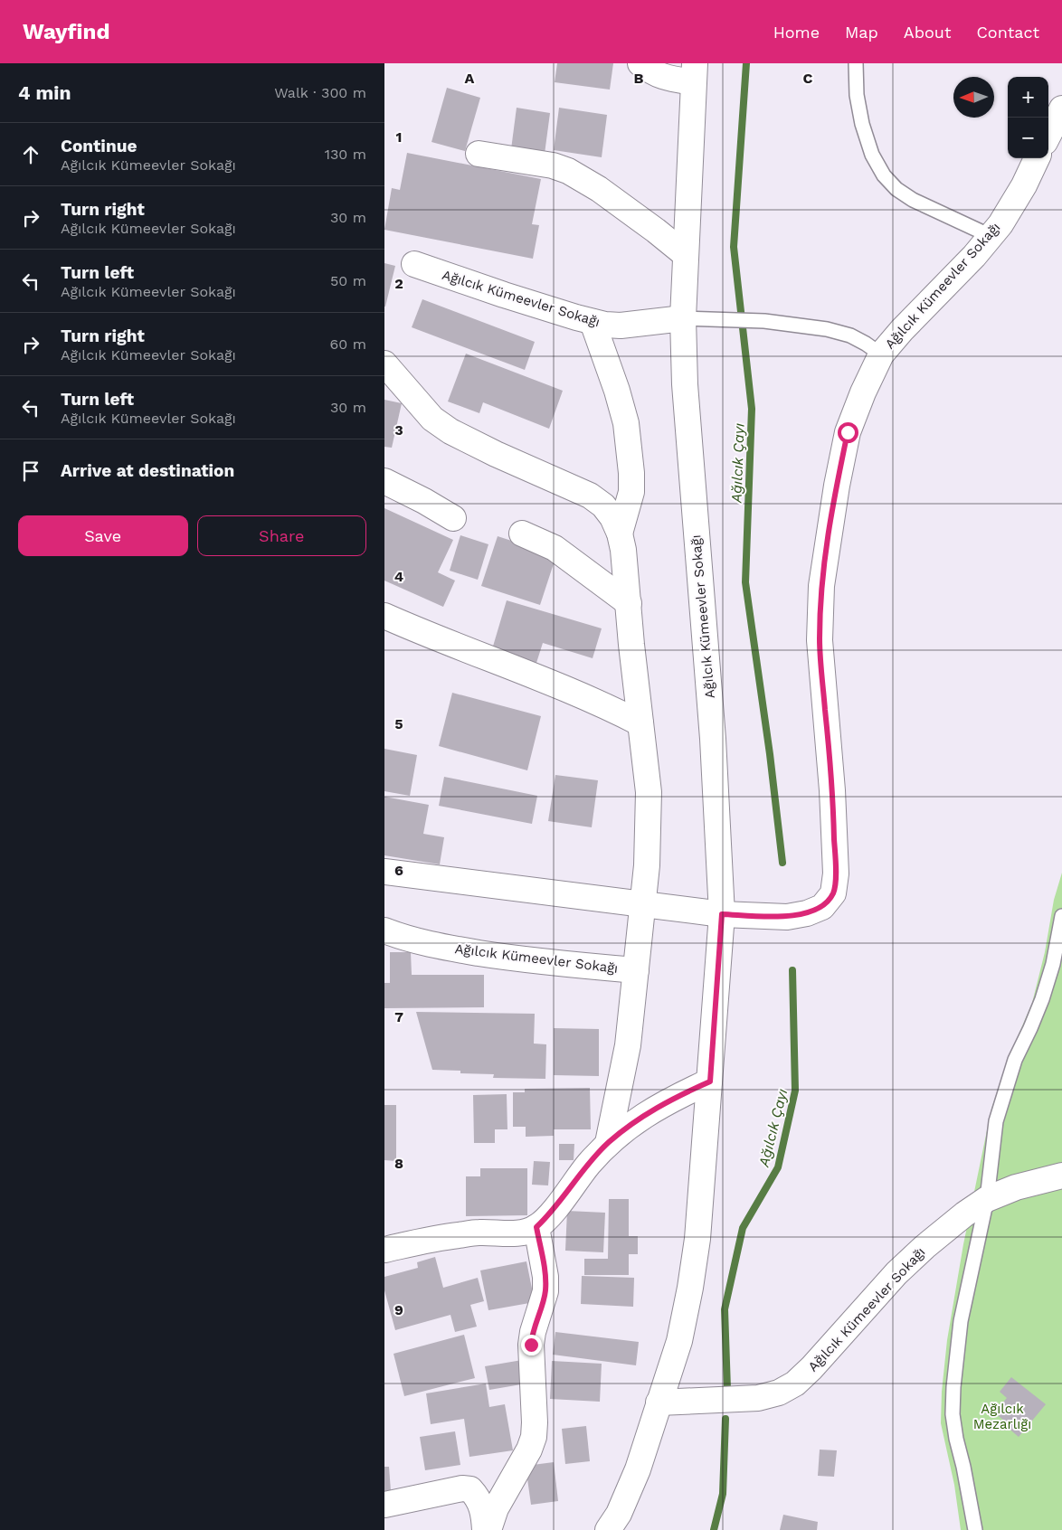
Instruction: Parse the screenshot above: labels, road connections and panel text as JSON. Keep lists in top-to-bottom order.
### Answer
{
  "streets": {
    "street": ["Ağılcık Kümeevler Sokağı"]
  },
  "water": ["Ağılcık Çayı"],
  "parks": ["Ağılcık Mezarlığı"],
  "north": "left",
  "page": {
    "header": "Wayfind",
    "nav": [
      "Home",
      "Map",
      "About",
      "Contact"
    ],
    "heading": ["4 min", "Walk · 300 m"],
    "map_buttons": ["+", "−"],
    "list": [
      ["Continue", "Ağılcık Kümeevler Sokağı", "130 m"],
      ["Turn right", "Ağılcık Kümeevler Sokağı", "30 m"],
      ["Turn left", "Ağılcık Kümeevler Sokağı", "50 m"],
      ["Turn right", "Ağılcık Kümeevler Sokağı", "60 m"],
      ["Turn left", "Ağılcık Kümeevler Sokağı", "30 m"],
      "Arrive at destination"
    ],
    "buttons": ["Save", "Share"]
  },
  "grid": {
    "columns": ["A", "B", "C"],
    "rows": [
      "1",
      "2",
      "3",
      "4",
      "5",
      "6",
      "7",
      "8",
      "9"
    ]
  }
}
